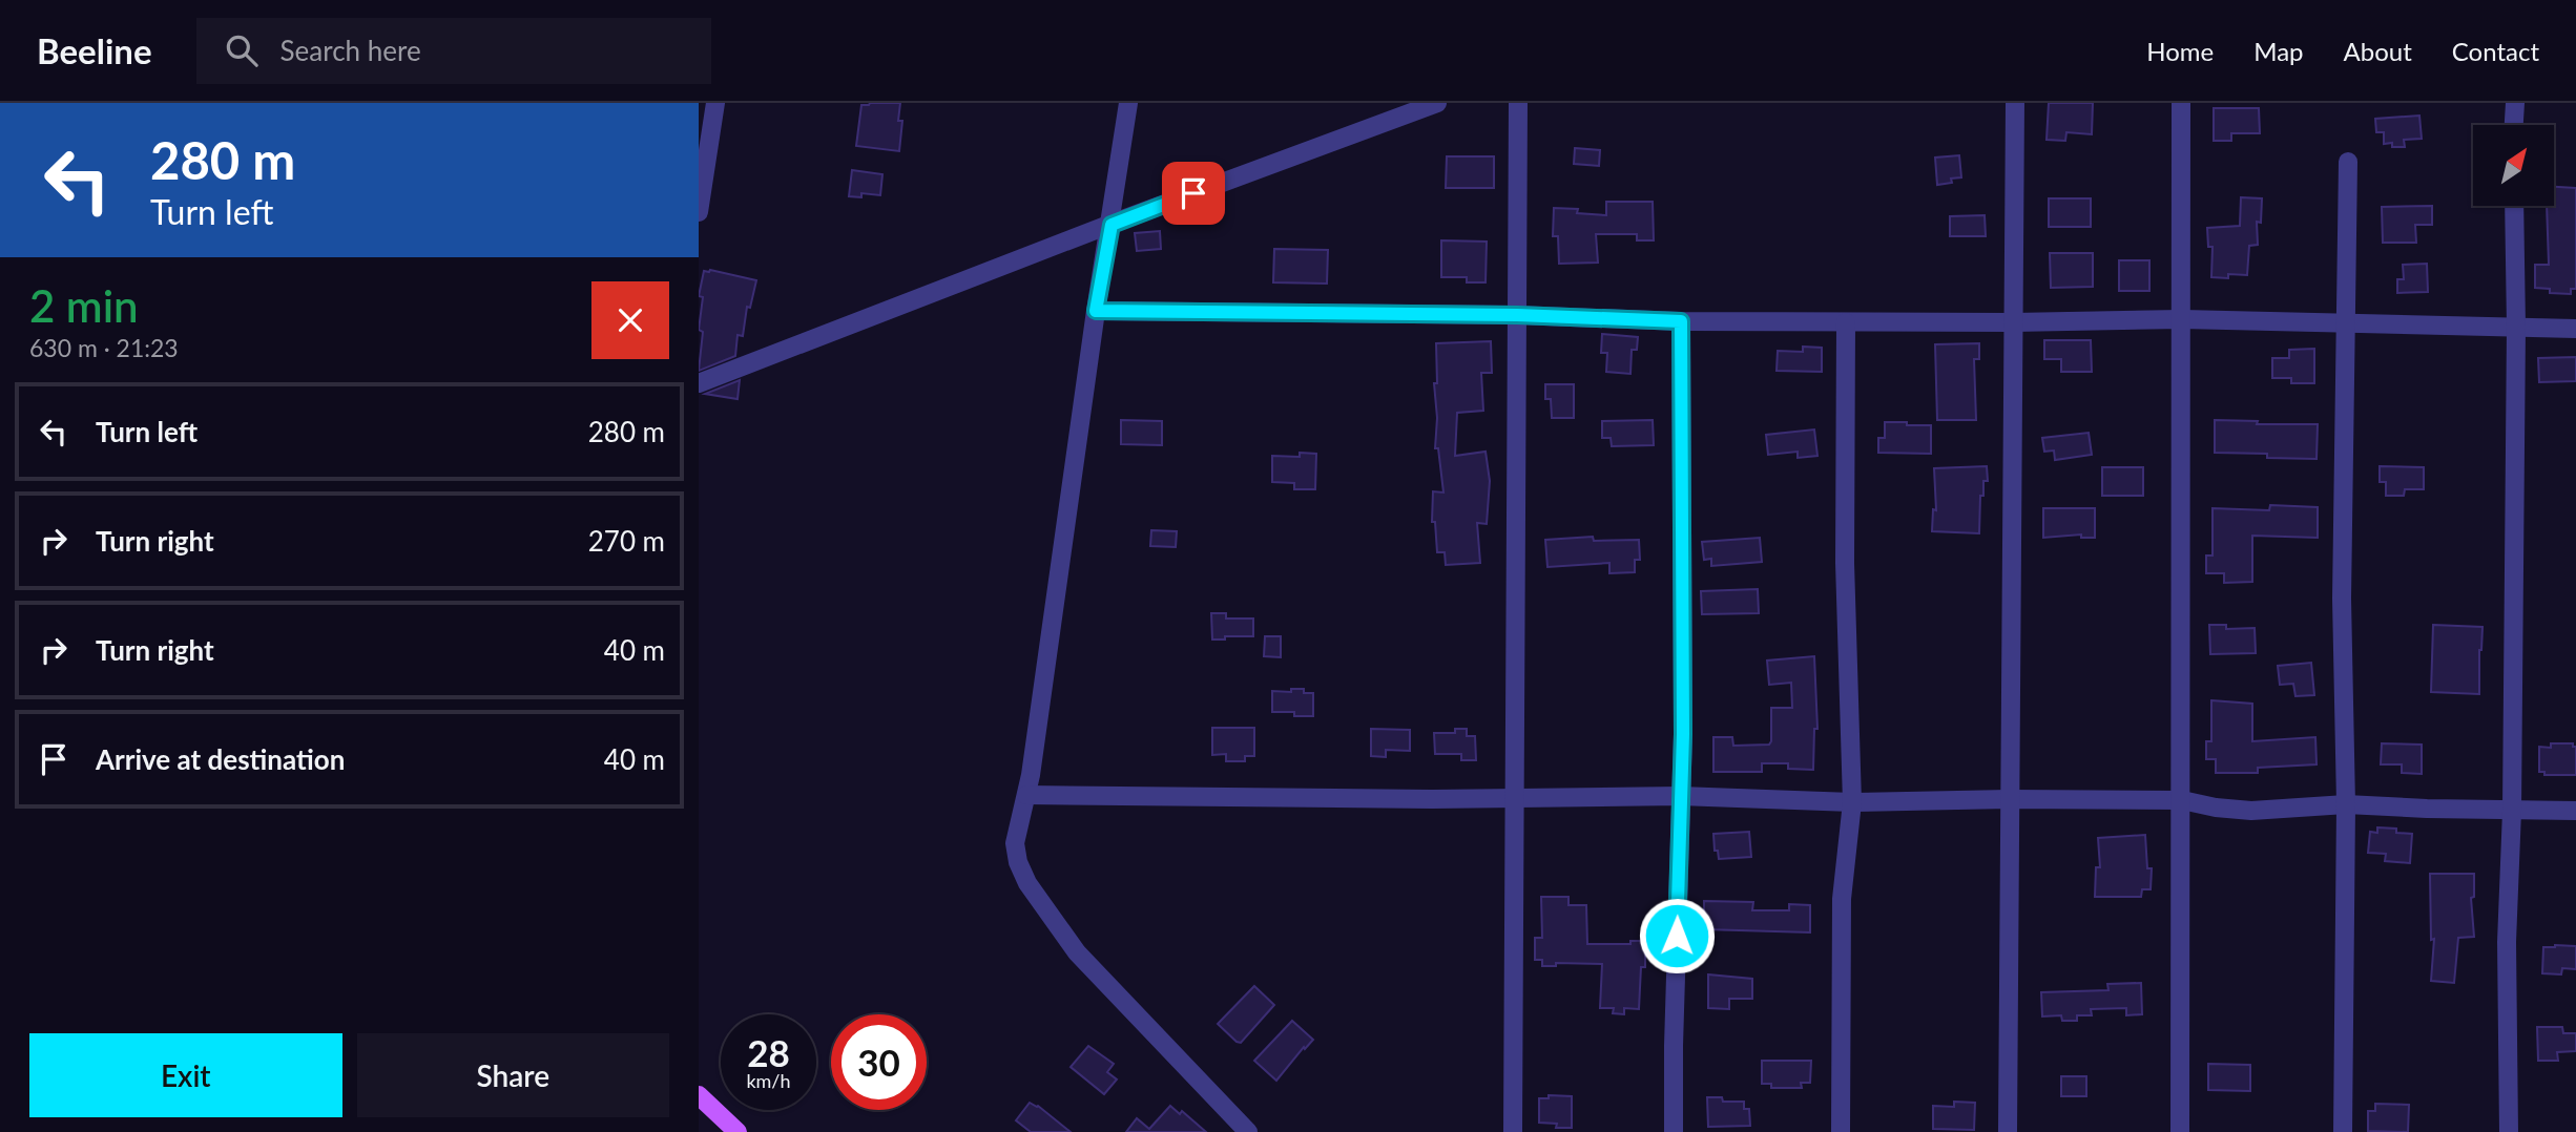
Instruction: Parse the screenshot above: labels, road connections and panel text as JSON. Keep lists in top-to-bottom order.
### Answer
{
  "north": "top right",
  "page": {
    "header": "Beeline",
    "search": "Search here",
    "nav": [
      "Home",
      "Map",
      "About",
      "Contact"
    ],
    "turn": ["280 m", "Turn left"],
    "heading": ["2 min", "630 m · 21:23"],
    "list": [
      {
        "name": "Turn left",
        "value": "280 m"
      },
      {
        "name": "Turn right",
        "value": "270 m"
      },
      {
        "name": "Turn right",
        "value": "40 m"
      },
      {
        "name": "Arrive at destination",
        "value": "40 m"
      }
    ],
    "speed": "28 km/h",
    "limit": "30",
    "buttons": ["Exit", "Share"]
  }
}
